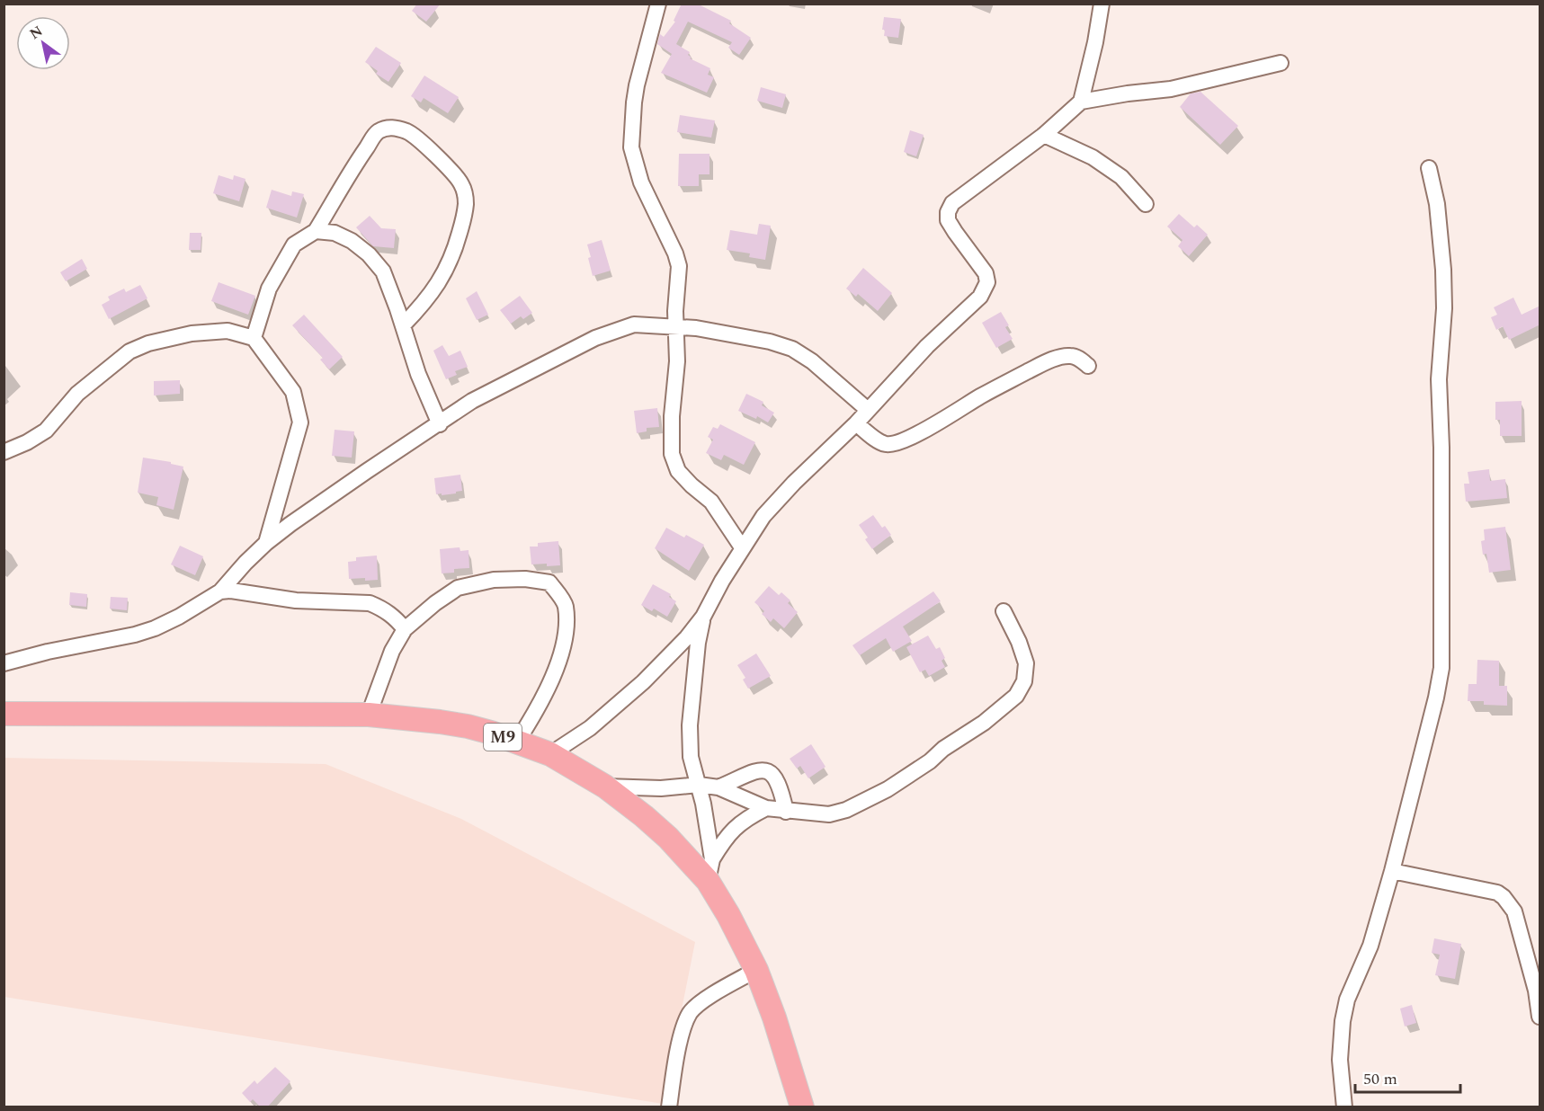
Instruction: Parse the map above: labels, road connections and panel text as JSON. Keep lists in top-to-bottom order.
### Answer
{
  "streets": {
    "main road": ["M9"]
  },
  "scale_bar": "50 m",
  "north": "top left"
}
